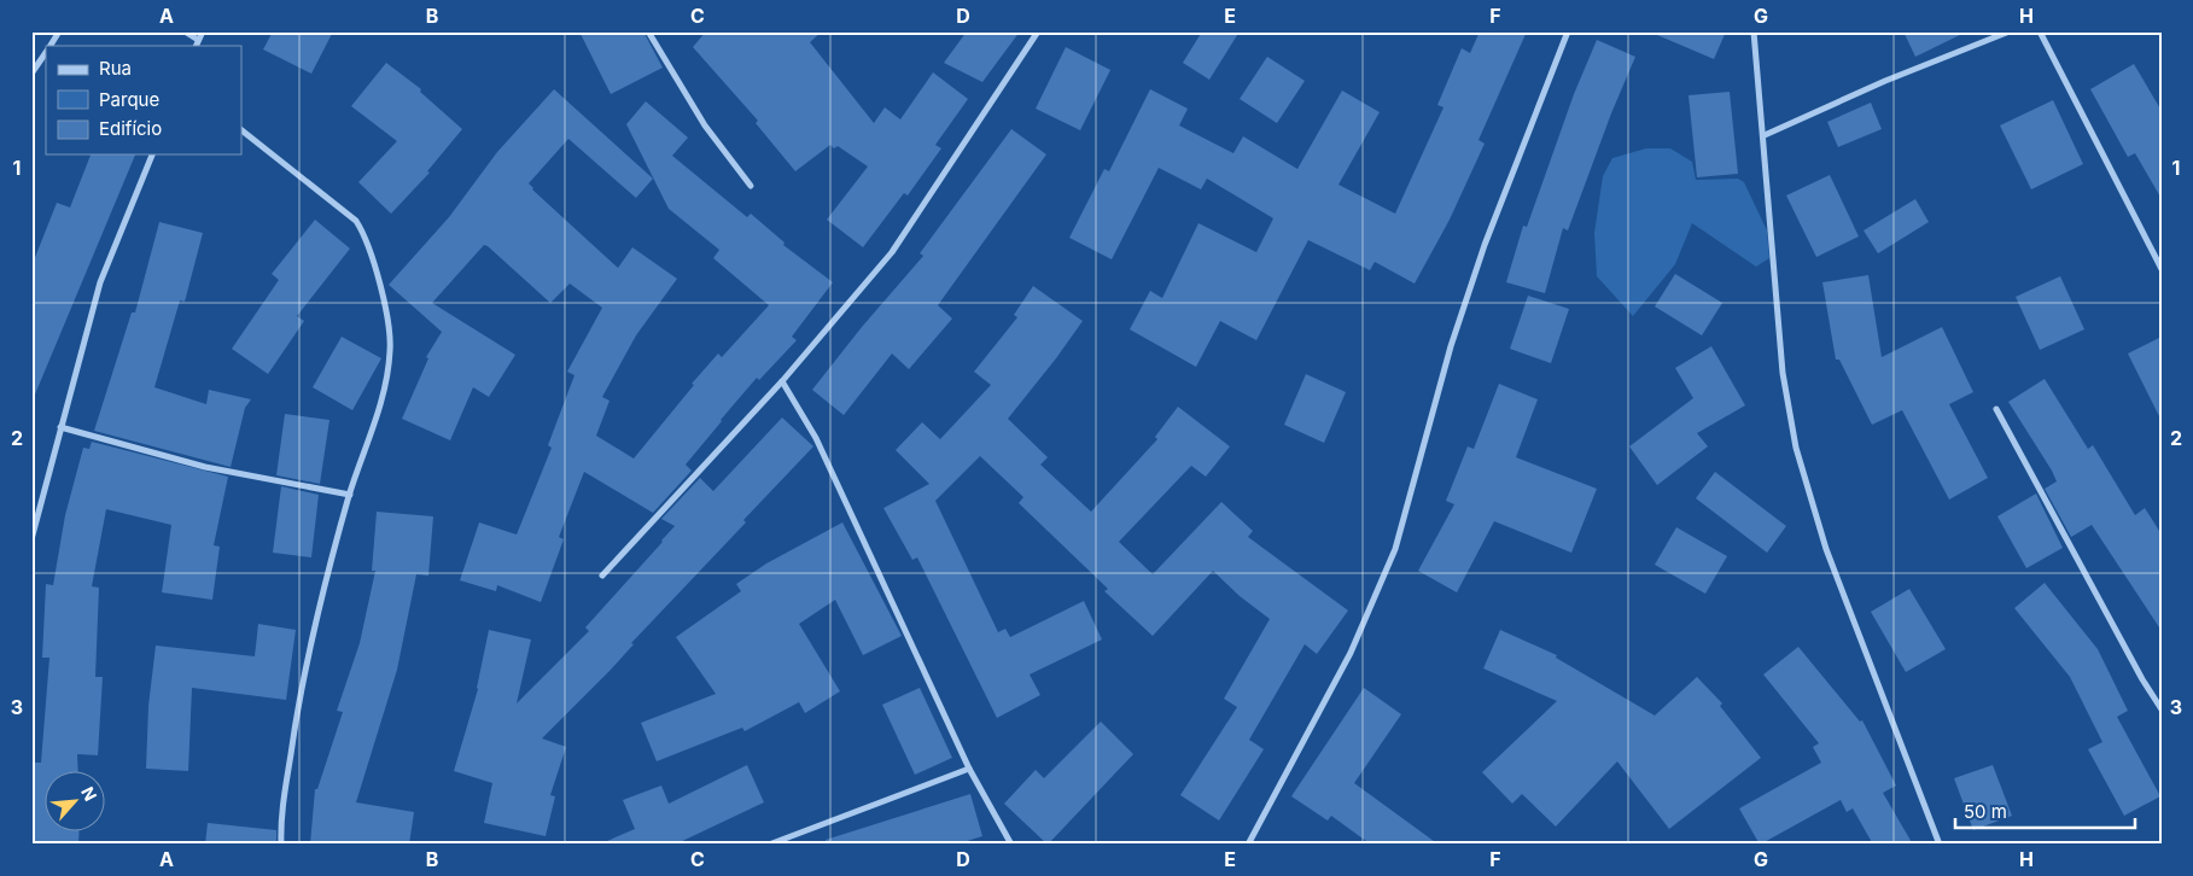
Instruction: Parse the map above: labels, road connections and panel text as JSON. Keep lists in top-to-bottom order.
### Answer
{
  "legend": ["Rua", "Parque", "Edifício"],
  "scale_bar": "50 m",
  "north": "top right",
  "grid": {
    "columns": [
      "A",
      "B",
      "C",
      "D",
      "E",
      "F",
      "G",
      "H"
    ],
    "rows": ["1", "2", "3"]
  }
}
